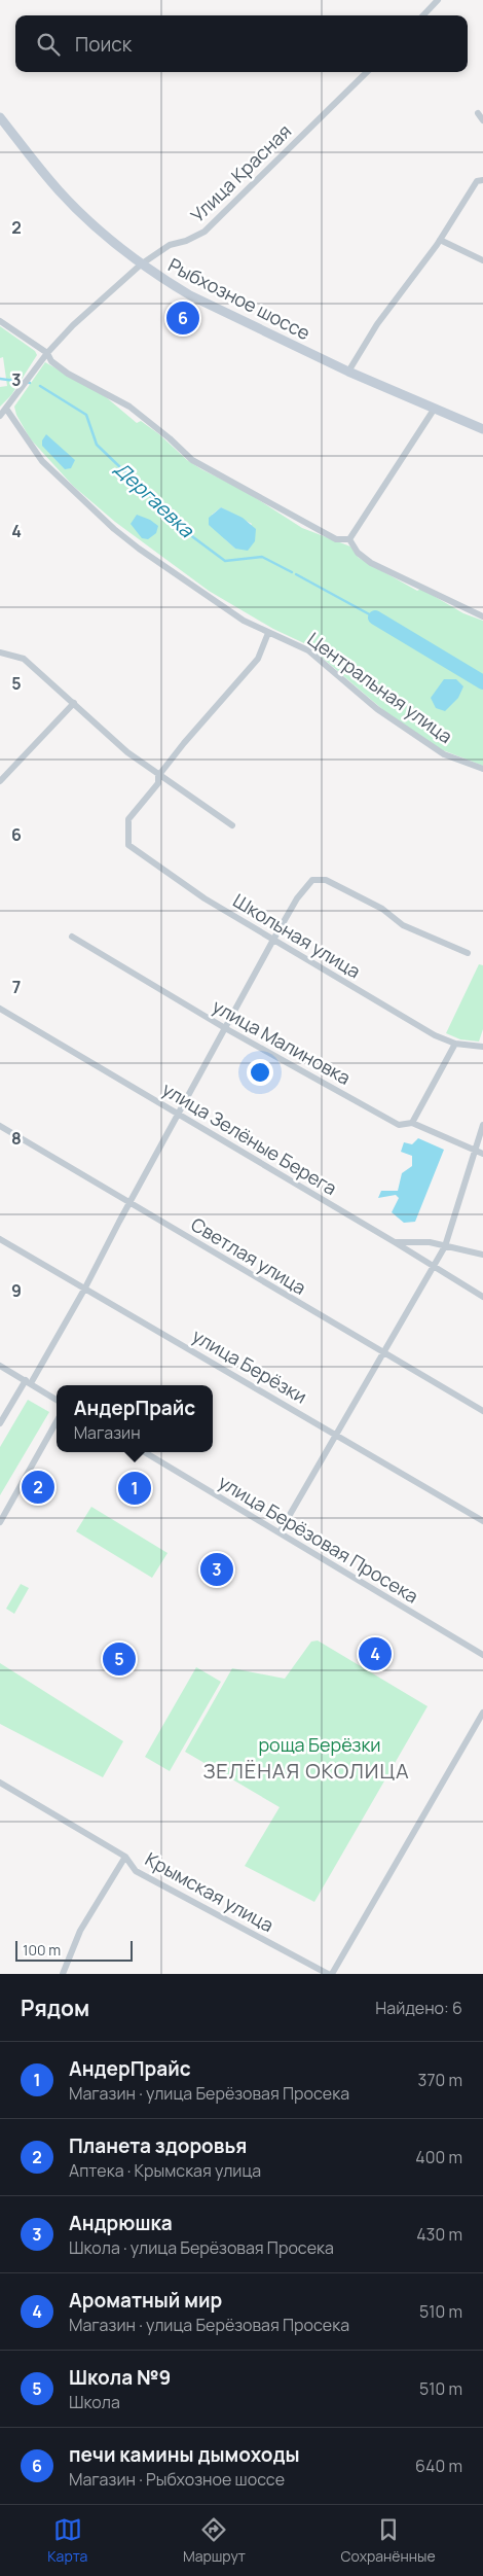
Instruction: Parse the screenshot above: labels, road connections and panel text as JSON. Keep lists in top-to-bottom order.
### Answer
{
  "streets": {
    "main road": ["Рыбхозное шоссе"],
    "street": [
      "Улица Красная",
      "Центральная улица",
      "Школьная улица",
      "улица Малиновка",
      "улица Зелёные Берега",
      "Светлая улица",
      "улица Берёзки",
      "улица Берёзовая Просека",
      "Крымская улица"
    ]
  },
  "crossings": [
    ["Улица Красная", "Рыбхозное шоссе"],
    ["Улица Красная", "Центральная улица"]
  ],
  "districts": ["ЗЕЛЁНАЯ ОКОЛИЦА"],
  "water": ["Дергаевка"],
  "parks": ["роща Берёзки"],
  "scale_bar": "100 m",
  "page": {
    "search": "Поиск",
    "pins": [
      "6",
      "2",
      "1",
      "3",
      "4",
      "5"
    ],
    "popup": ["АндерПрайс", "Магазин"],
    "scale": "100 m",
    "heading": ["Рядом", "Найдено: 6"],
    "list": [
      {
        "mark": "1",
        "name": "АндерПрайс",
        "note": "Магазин · улица Берёзовая Просека",
        "value": "370 m"
      },
      {
        "mark": "2",
        "name": "Планета здоровья",
        "note": "Аптека · Крымская улица",
        "value": "400 m"
      },
      {
        "mark": "3",
        "name": "Андрюшка",
        "note": "Школа · улица Берёзовая Просека",
        "value": "430 m"
      },
      {
        "mark": "4",
        "name": "Ароматный мир",
        "note": "Магазин · улица Берёзовая Просека",
        "value": "510 m"
      },
      {
        "mark": "5",
        "name": "Школа №9",
        "note": "Школа",
        "value": "510 m"
      },
      {
        "mark": "6",
        "name": "печи камины дымоходы",
        "note": "Магазин · Рыбхозное шоссе",
        "value": "640 m"
      }
    ],
    "nav": ["Карта", "Маршрут", "Сохранённые"]
  },
  "grid": {
    "rows": [
      "2",
      "3",
      "4",
      "5",
      "6",
      "7",
      "8",
      "9"
    ]
  }
}
